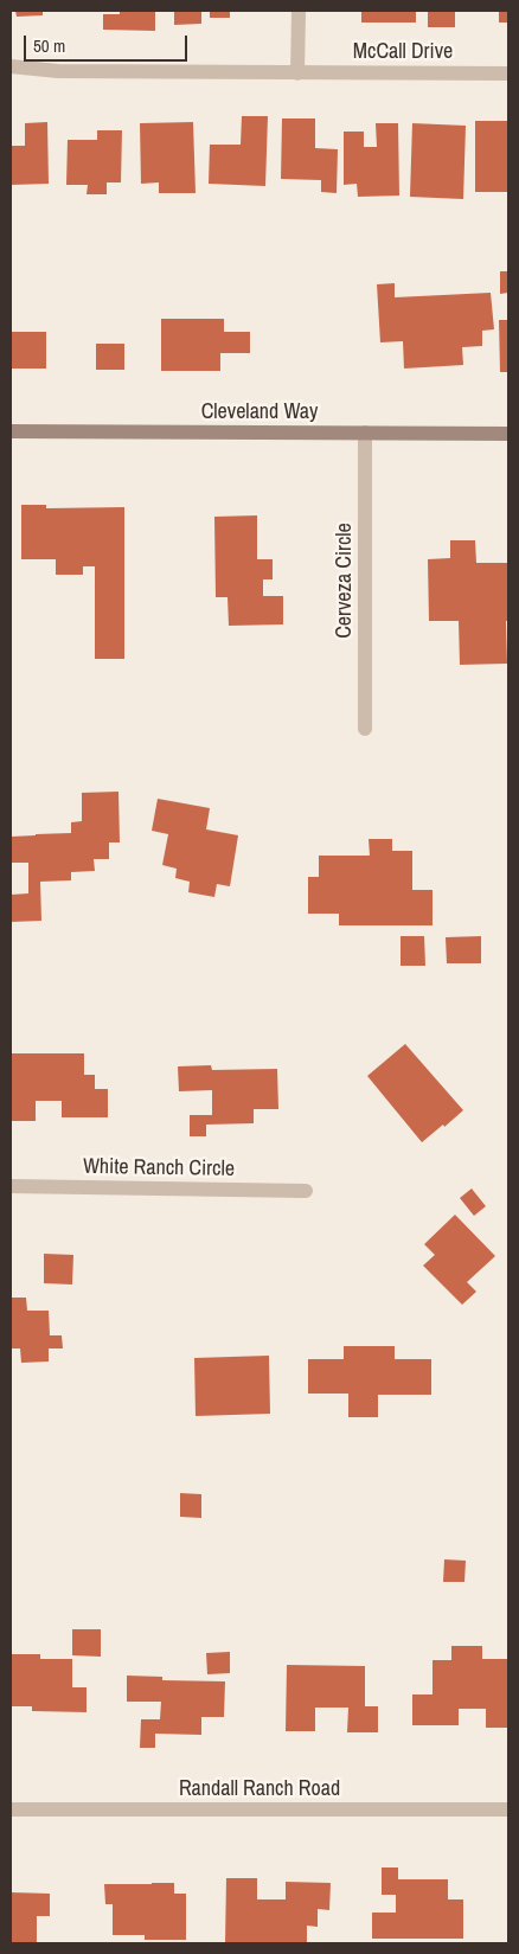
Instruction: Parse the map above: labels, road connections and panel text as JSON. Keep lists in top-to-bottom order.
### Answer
{
  "streets": {
    "street": [
      "McCall Drive",
      "Cleveland Way",
      "Cerveza Circle",
      "White Ranch Circle",
      "Randall Ranch Road"
    ]
  },
  "crossings": [
    ["Cleveland Way", "Cerveza Circle"]
  ],
  "scale_bar": "50 m"
}
